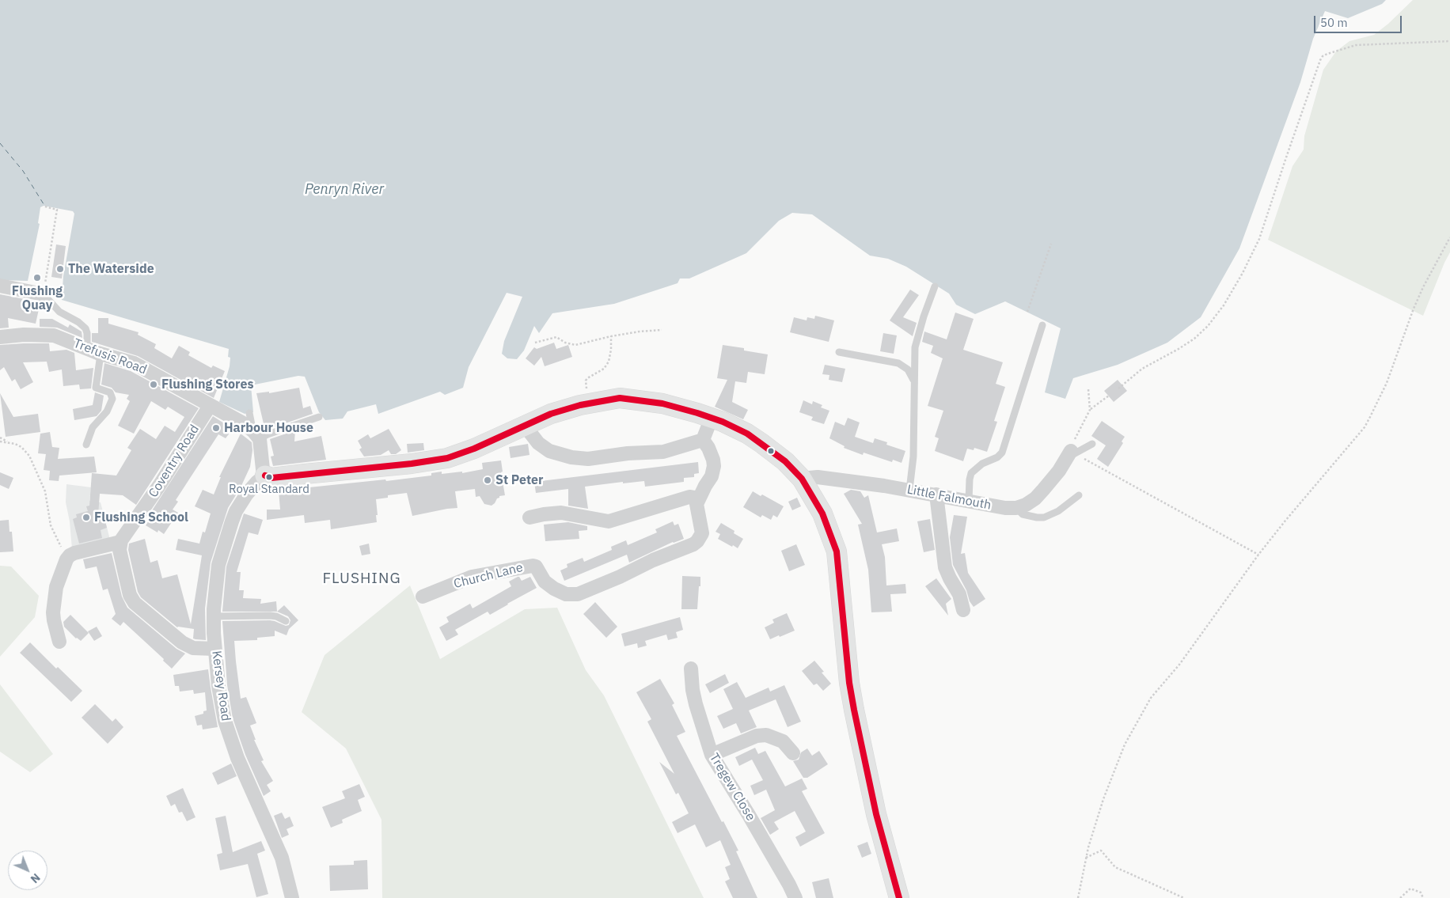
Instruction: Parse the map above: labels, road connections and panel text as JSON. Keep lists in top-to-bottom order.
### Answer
{
  "streets": {
    "street": [
      "Trefusis Road",
      "Coventry Road",
      "Little Falmouth",
      "Church Lane",
      "Kersey Road",
      "Tregew Close"
    ]
  },
  "crossings": [
    ["Trefusis Road", "Coventry Road"]
  ],
  "districts": ["FLUSHING"],
  "water": ["Penryn River"],
  "places": [
    "The Waterside",
    "Flushing Quay",
    "Flushing Stores",
    "Harbour House",
    "Royal Standard",
    "St Peter",
    "Flushing School"
  ],
  "scale_bar": "50 m",
  "north": "bottom right"
}
